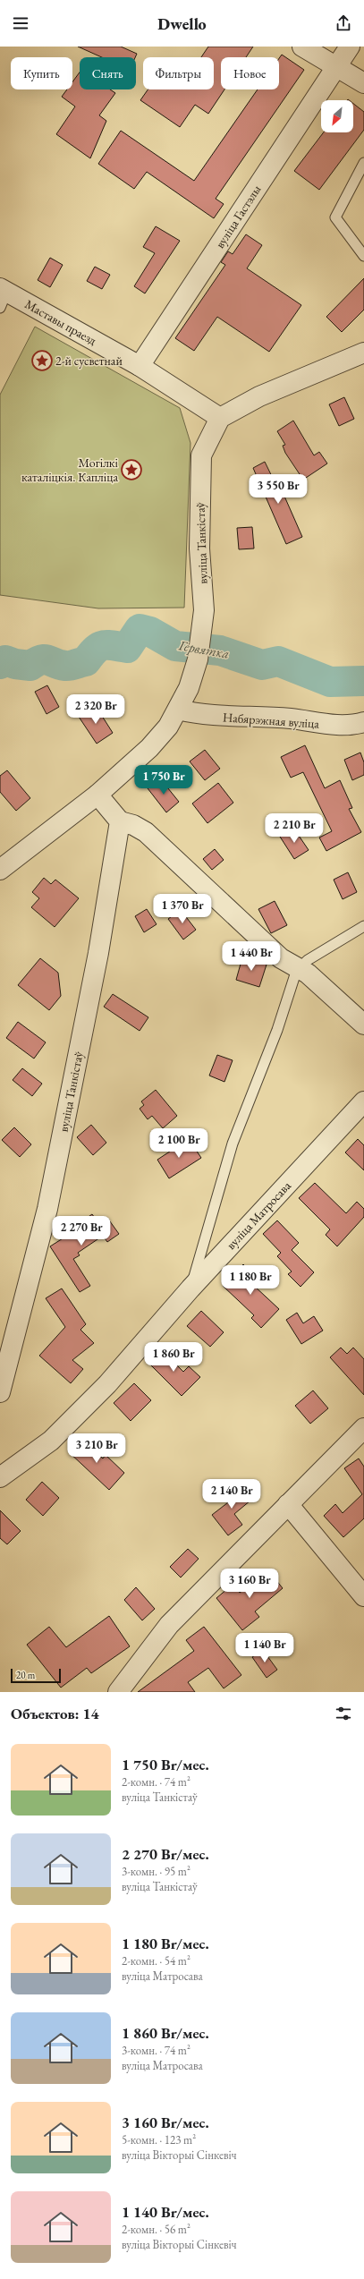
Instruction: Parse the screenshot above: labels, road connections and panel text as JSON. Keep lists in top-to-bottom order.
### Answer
{
  "streets": {
    "street": [
      "вуліца Гастэлы",
      "Маставы праезд",
      "вуліца Танкістаў",
      "Набярэжная вуліца",
      "вуліца Матросава"
    ]
  },
  "crossings": [
    ["вуліца Гастэлы", "Маставы праезд"],
    ["Маставы праезд", "вуліца Танкістаў"],
    ["вуліца Танкістаў", "Набярэжная вуліца"]
  ],
  "water": ["Гервятка"],
  "places": {
    "place": ["2-й сусветнай", "Могілкі каталіцкія. Капліца"]
  },
  "scale_bar": "20 m",
  "north": "bottom left",
  "page": {
    "header": "Dwello",
    "chip": [
      "Купить",
      "Снять",
      "Фильтры",
      "Новое"
    ],
    "price": [
      "3 550 Br",
      "2 320 Br",
      "1 750 Br",
      "2 210 Br",
      "1 370 Br",
      "1 440 Br",
      "2 100 Br",
      "2 270 Br",
      "1 180 Br",
      "1 860 Br",
      "3 210 Br",
      "2 140 Br",
      "3 160 Br",
      "1 140 Br"
    ],
    "scale": "20 m",
    "heading": "Объектов: 14",
    "list": [
      {
        "name": "1 750 Br/мес.",
        "note": "2-комн. · 74 m² · вуліца Танкістаў"
      },
      {
        "name": "2 270 Br/мес.",
        "note": "3-комн. · 95 m² · вуліца Танкістаў"
      },
      {
        "name": "1 180 Br/мес.",
        "note": "2-комн. · 54 m² · вуліца Матросава"
      },
      {
        "name": "1 860 Br/мес.",
        "note": "3-комн. · 74 m² · вуліца Матросава"
      },
      {
        "name": "3 160 Br/мес.",
        "note": "5-комн. · 123 m² · вуліца Вікторыі Сінкевіч"
      },
      {
        "name": "1 140 Br/мес.",
        "note": "2-комн. · 56 m² · вуліца Вікторыі Сінкевіч"
      }
    ]
  }
}
